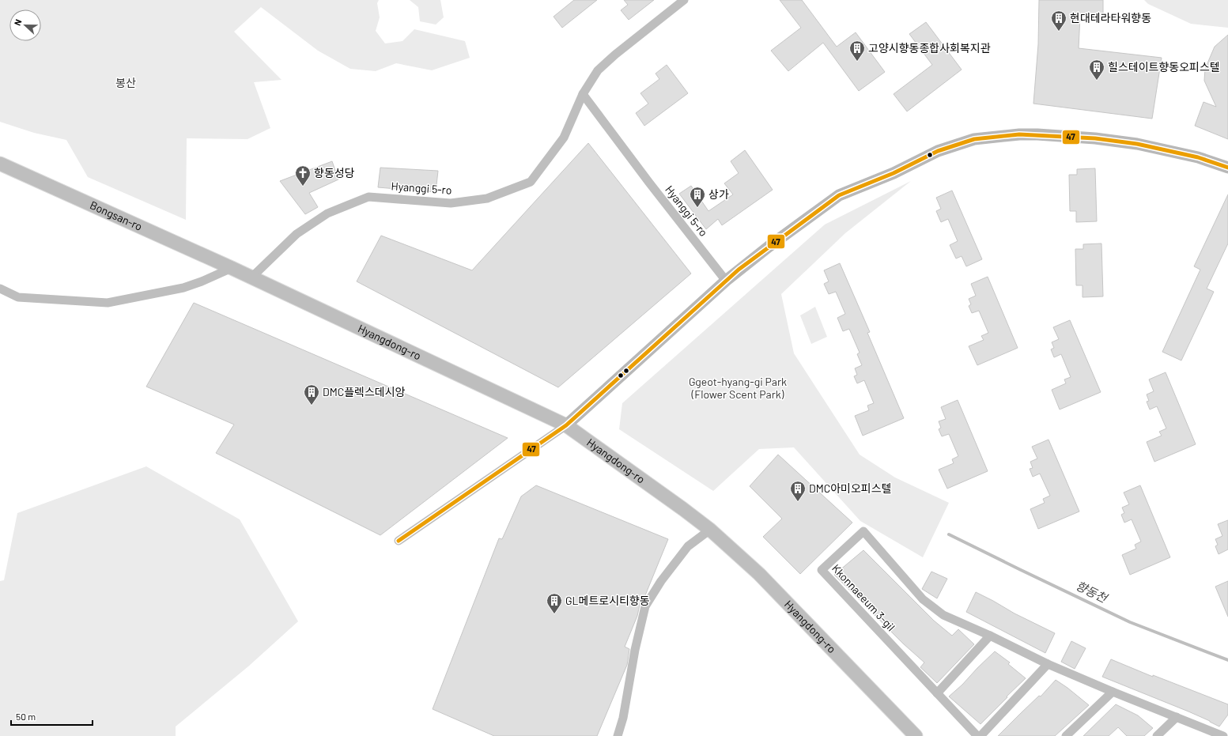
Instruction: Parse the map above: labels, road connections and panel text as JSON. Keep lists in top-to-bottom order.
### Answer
{
  "streets": {
    "main road": ["Bongsan-ro", "Hyangdong-ro"],
    "street": ["Hyanggi 5-ro", "Kkonnaeeum 3-gil"]
  },
  "crossings": [
    ["Hyanggi 5-ro", "Bongsan-ro"],
    ["Hyanggi 5-ro", "Hyangdong-ro"],
    ["Bongsan-ro", "Hyangdong-ro"]
  ],
  "water": ["향동천"],
  "parks": ["봉산", "Ggeot-hyang-gi Park (Flower Scent Park)"],
  "places": {
    "building": [
      "현대테라타워향동",
      "고양시향동종합사회복지관",
      "힐스테이트향동오피스텔",
      "상가",
      "DMC플렉스데시앙",
      "DMC아미오피스텔",
      "GL메트로시티향동"
    ],
    "church": ["향동성당"]
  },
  "lines": ["transit line 47"],
  "scale_bar": "50 m",
  "north": "left"
}
